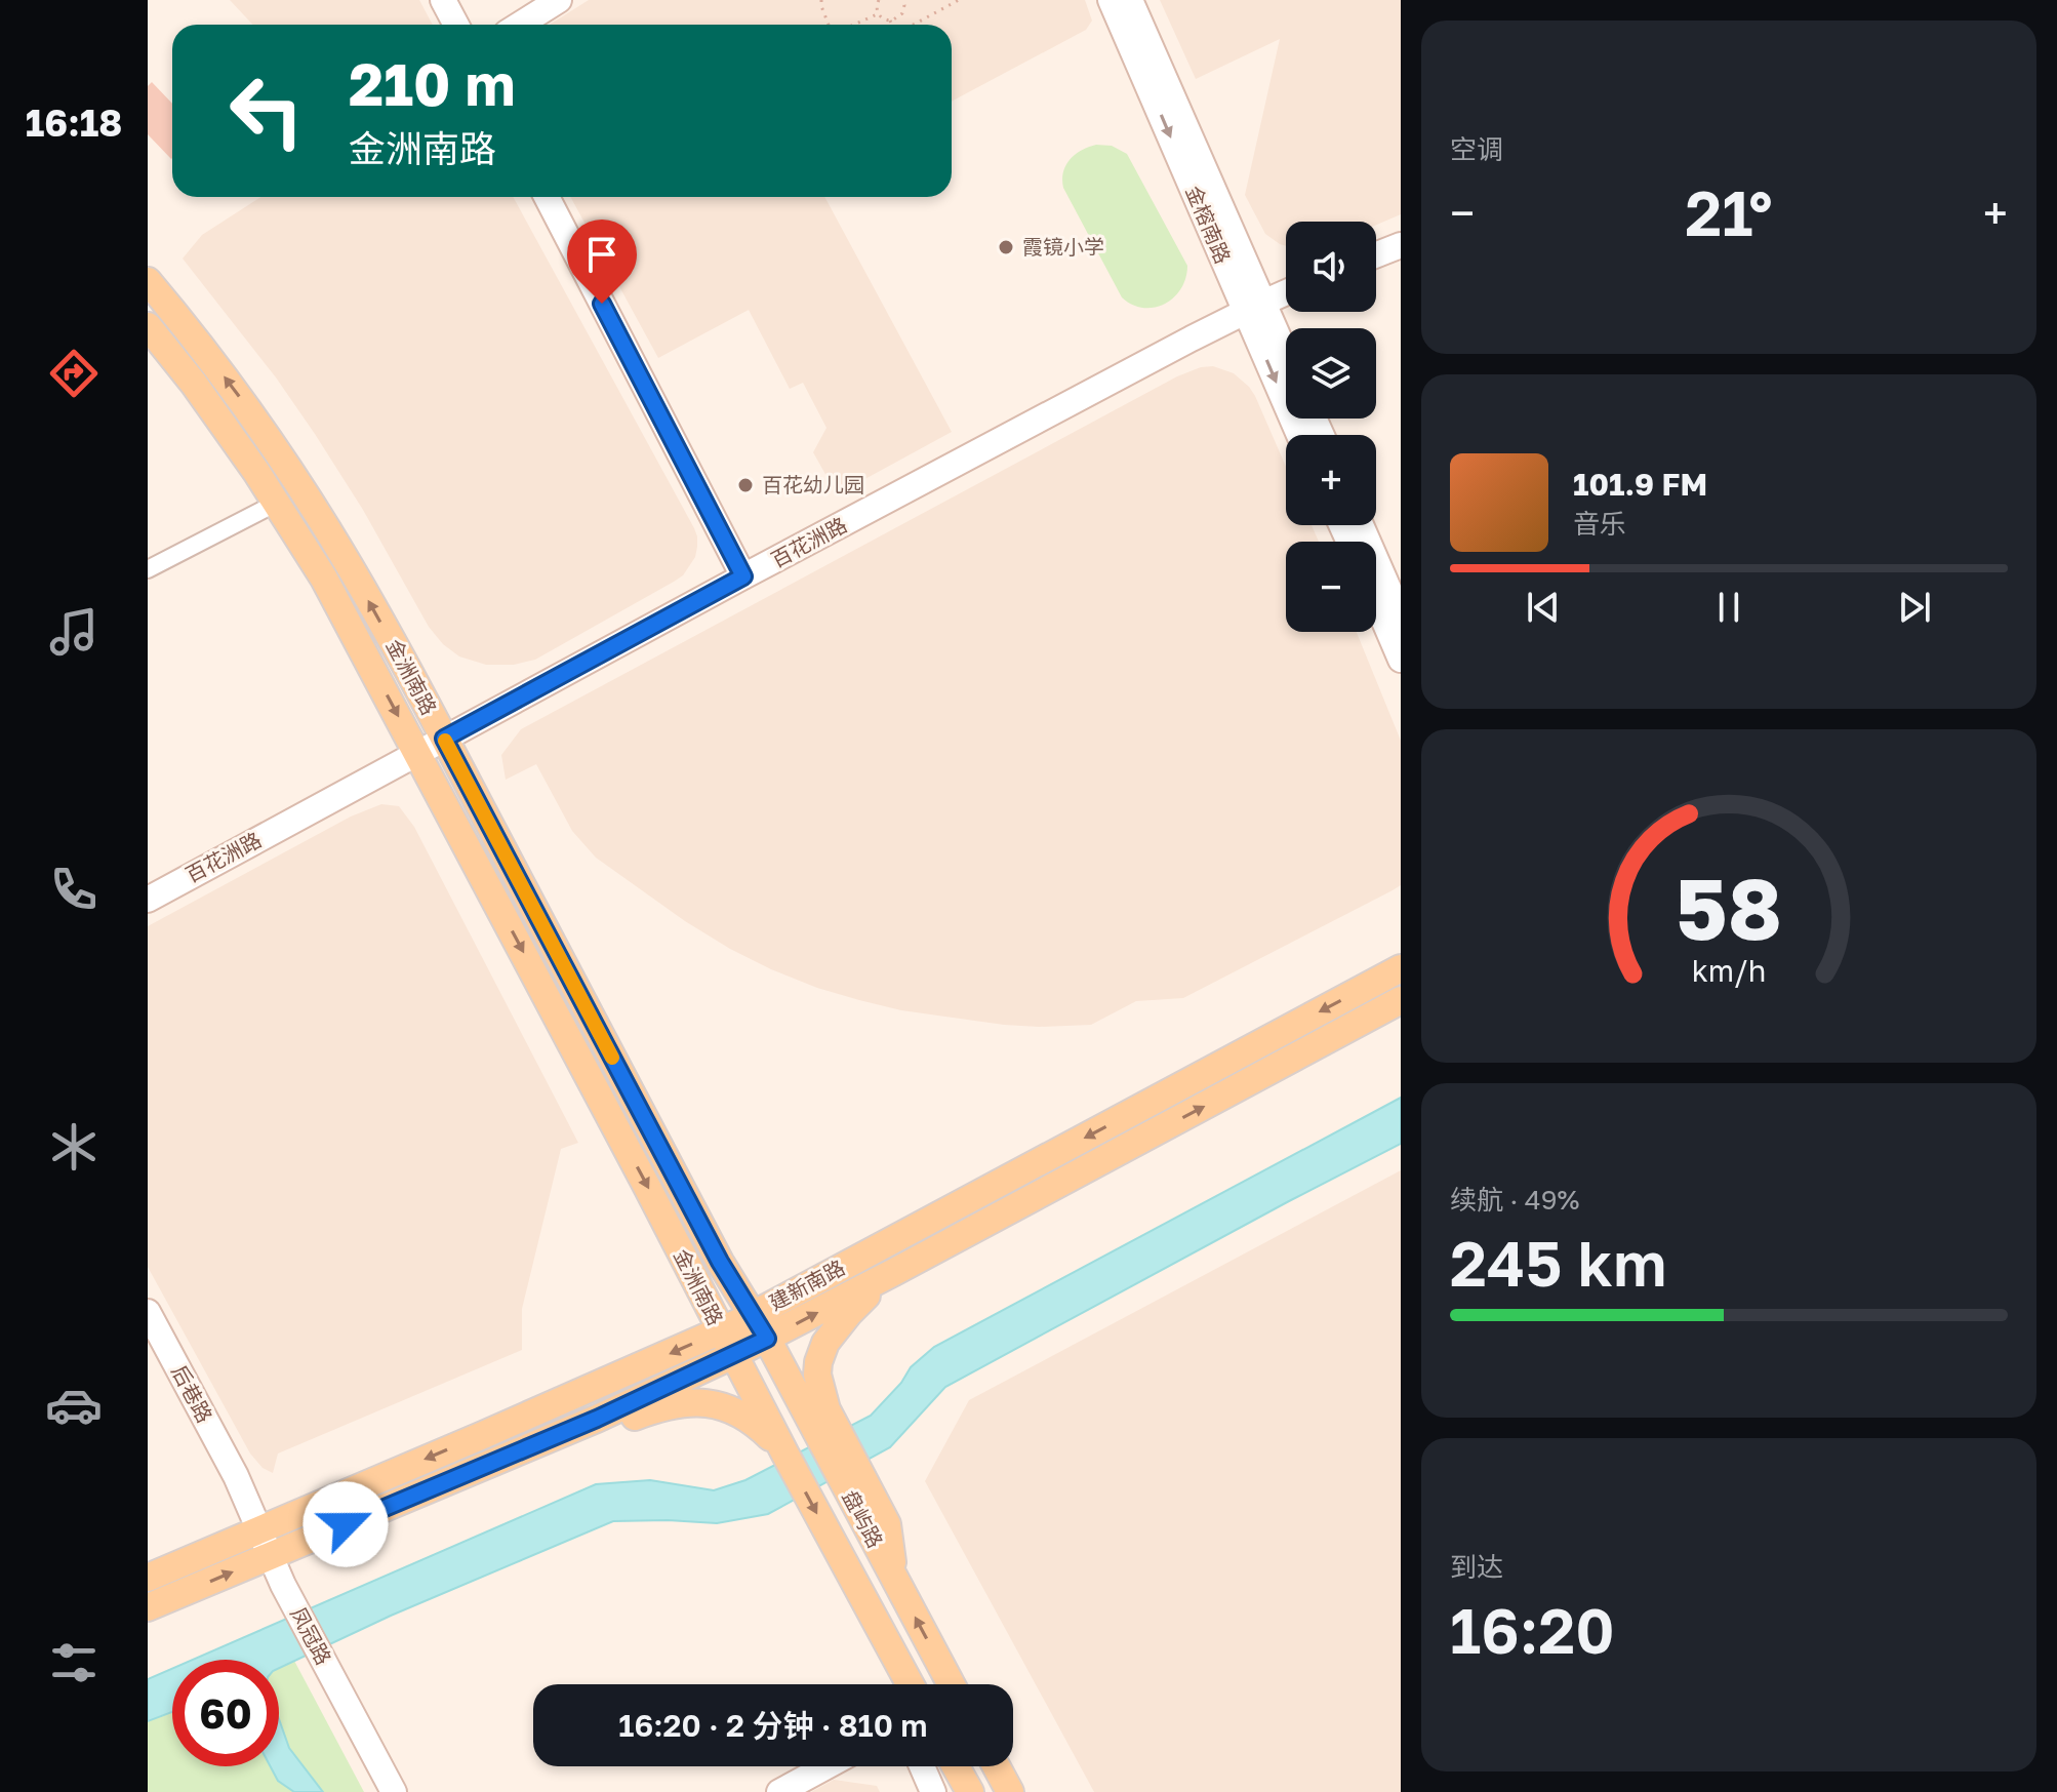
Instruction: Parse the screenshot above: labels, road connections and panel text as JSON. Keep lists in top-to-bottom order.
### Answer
{
  "streets": {
    "main road": ["金洲南路", "建新南路", "盘屿路"],
    "street": [
      "金榕南路",
      "百花洲路",
      "后巷路",
      "凤冠路"
    ]
  },
  "crossings": [
    ["金榕南路", "百花洲路"],
    ["百花洲路", "金洲南路"],
    ["金洲南路", "建新南路"],
    ["金洲南路", "盘屿路"],
    ["建新南路", "盘屿路"],
    ["建新南路", "凤冠路"],
    ["后巷路", "凤冠路"]
  ],
  "places": ["霞镜小学", "百花幼儿园"],
  "page": {
    "tabs": "16:18",
    "tile": [
      "空调",
      ["续航 · 49%", "245 km"],
      ["到达", "16:20"]
    ],
    "turn": ["210 m", "金洲南路"],
    "heat": ["−", "21°", "+"],
    "map_buttons": ["+", "−"],
    "song": ["101.9 FM", "音乐"],
    "limit": "60",
    "trip": "16:20 · 2 分钟 · 810 m",
    "gauge": ["58", "km/h"]
  }
}
